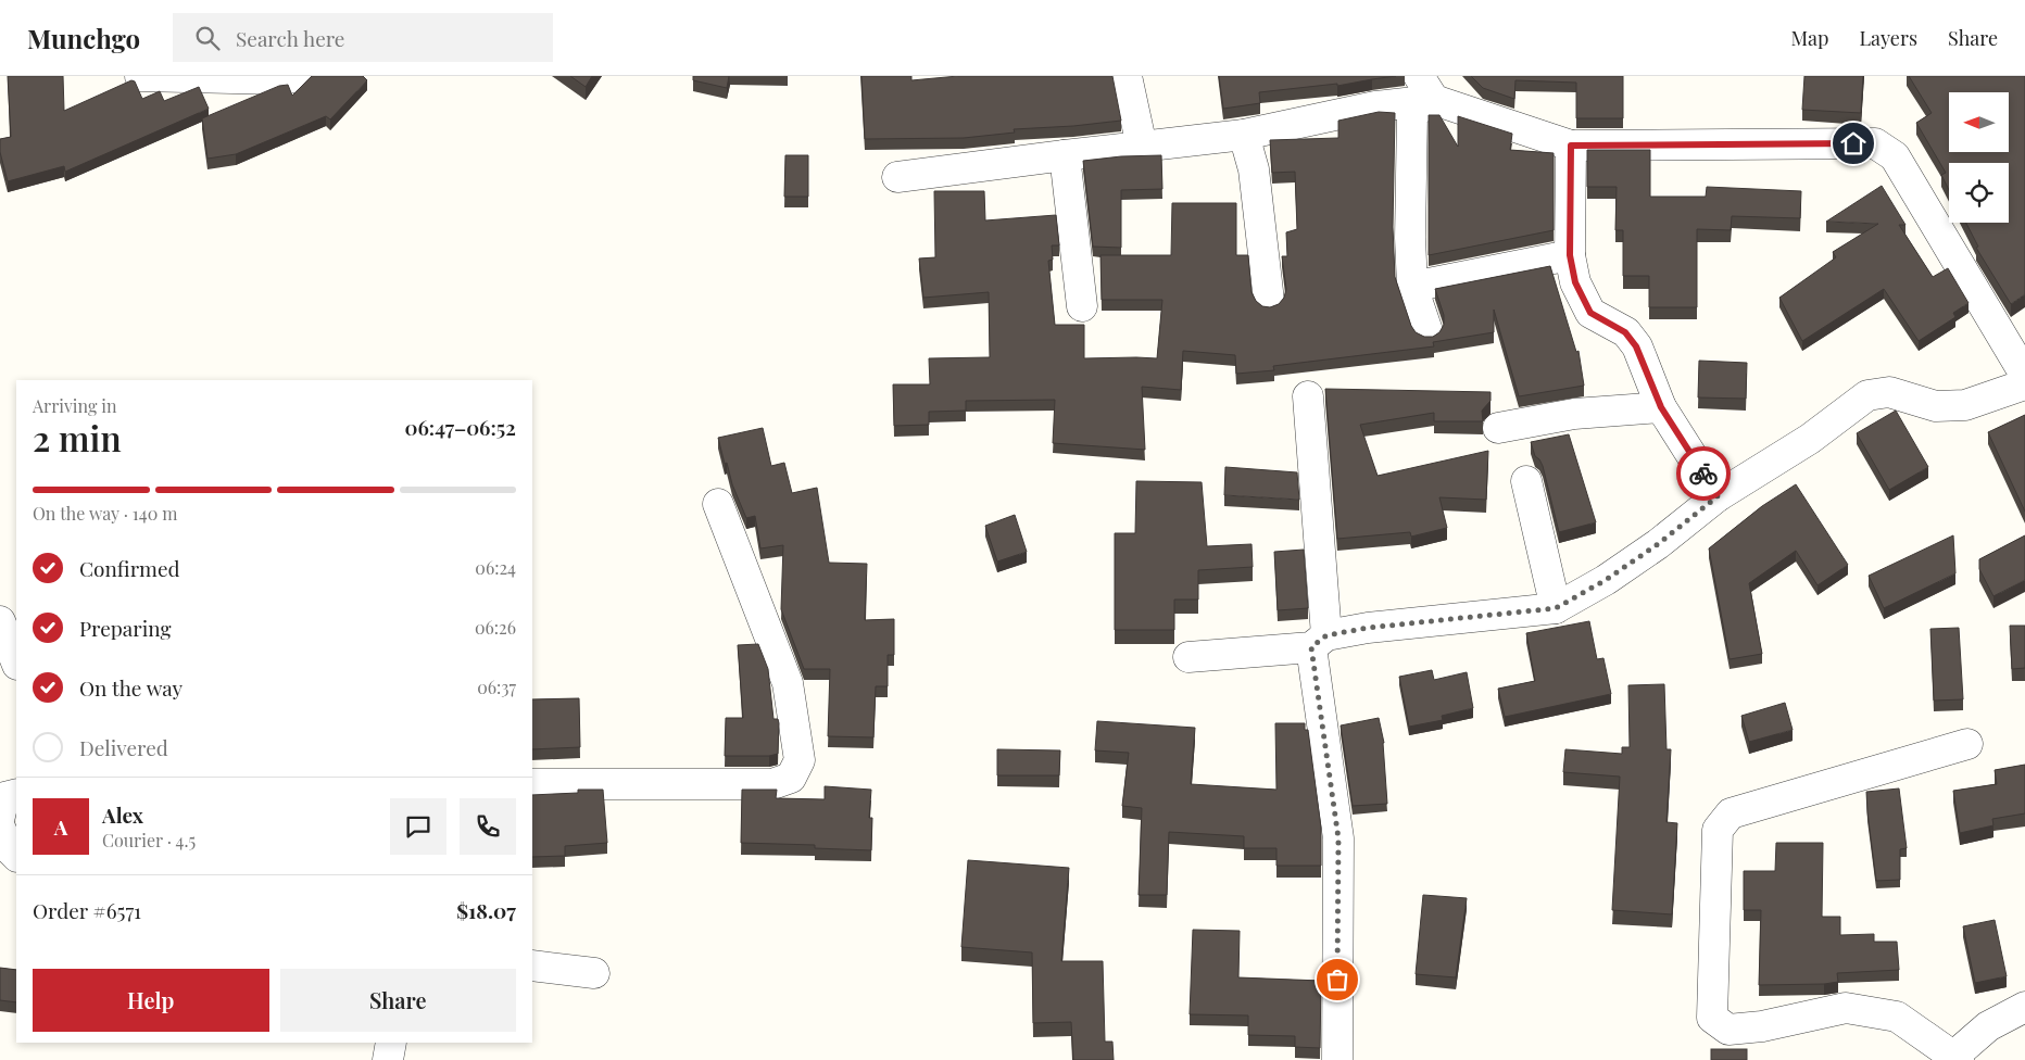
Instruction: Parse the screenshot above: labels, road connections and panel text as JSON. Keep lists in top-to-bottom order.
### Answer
{
  "north": "left",
  "page": {
    "header": "Munchgo",
    "search": "Search here",
    "nav": ["Map", "Layers", "Share"],
    "heading": ["2 min", "Arriving in", "06:47–06:52"],
    "panel": [
      "Alex",
      "Courier · 4.5",
      "Order #6571",
      "$18.07"
    ],
    "bar": "On the way · 140 m",
    "list": [
      ["Confirmed", "06:24"],
      ["Preparing", "06:26"],
      ["On the way", "06:37"],
      "Delivered"
    ],
    "round": "A",
    "buttons": ["Help", "Share"]
  }
}
